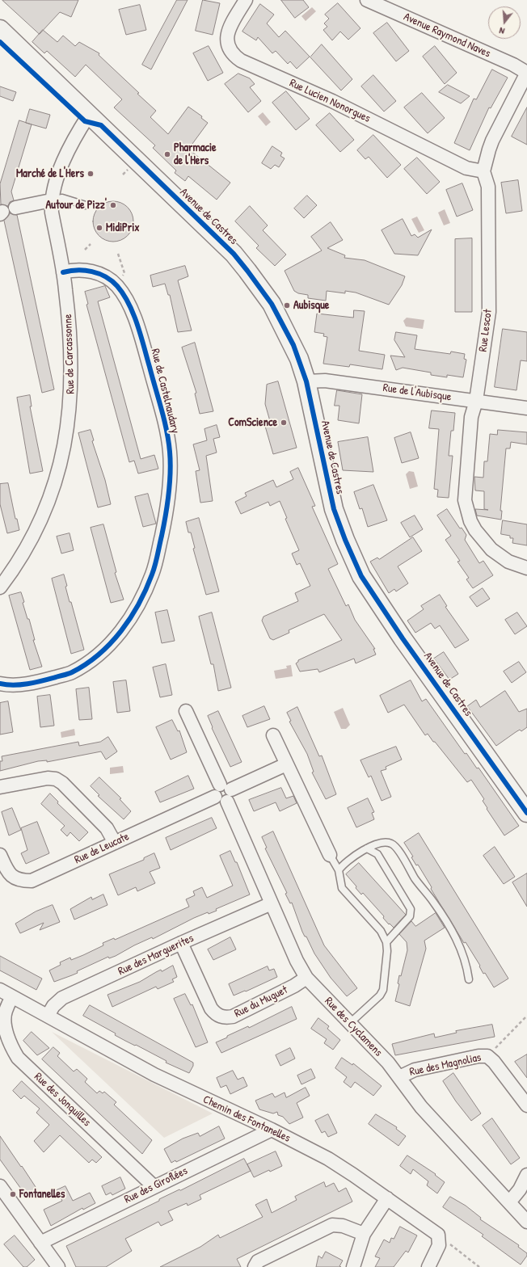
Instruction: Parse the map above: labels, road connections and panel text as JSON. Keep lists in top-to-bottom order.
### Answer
{
  "streets": {
    "main road": ["Avenue de Castres"],
    "street": [
      "Avenue Raymond Naves",
      "Rue Lucien Nonorgues",
      "Rue Lescot",
      "Rue de Carcassonne",
      "Rue de Castelnaudary",
      "Rue de l'Aubisque",
      "Rue de Leucate",
      "Rue des Marguerites",
      "Rue du Muguet",
      "Rue des Cyclamens",
      "Rue des Magnolias",
      "Rue des Jonquilles",
      "Chemin des Fontanelles",
      "Rue des Giroflées"
    ]
  },
  "crossings": [
    ["Rue Lucien Nonorgues", "Rue Lescot"],
    ["Avenue de Castres", "Rue de Carcassonne"],
    ["Avenue de Castres", "Rue de l'Aubisque"],
    ["Rue Lescot", "Rue de l'Aubisque"],
    ["Rue de Carcassonne", "Rue de Castelnaudary"],
    ["Rue de Leucate", "Rue des Cyclamens"],
    ["Rue des Marguerites", "Rue du Muguet"],
    ["Rue des Marguerites", "Rue des Cyclamens"],
    ["Rue des Marguerites", "Chemin des Fontanelles"],
    ["Rue du Muguet", "Rue des Cyclamens"],
    ["Rue des Cyclamens", "Rue des Magnolias"],
    ["Rue des Jonquilles", "Chemin des Fontanelles"],
    ["Rue des Jonquilles", "Rue des Giroflées"],
    ["Chemin des Fontanelles", "Rue des Giroflées"]
  ],
  "places": [
    "Pharmacie de l'Hers",
    "Marché de L'Hers",
    "Autour de Pizz'",
    "MidiPrix",
    "Aubisque",
    "ComScience",
    "Fontanelles"
  ],
  "north": "bottom"
}
